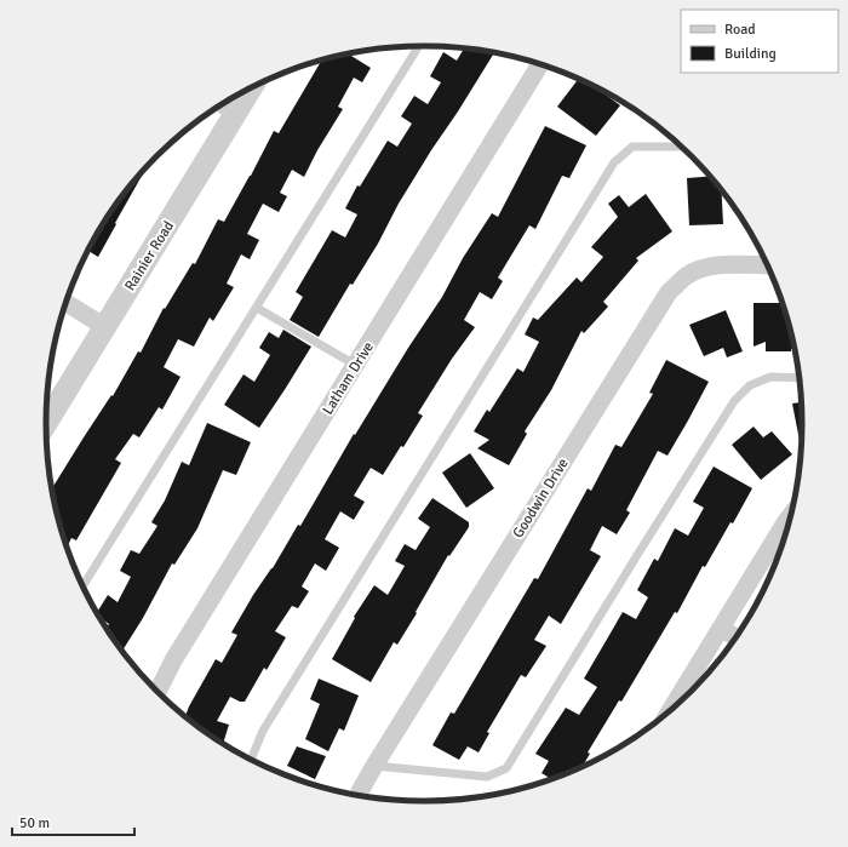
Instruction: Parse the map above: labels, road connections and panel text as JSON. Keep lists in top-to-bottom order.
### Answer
{
  "streets": {
    "street": ["Rainier Road", "Latham Drive", "Goodwin Drive"]
  },
  "legend": ["Road", "Building"],
  "scale_bar": "50 m"
}
